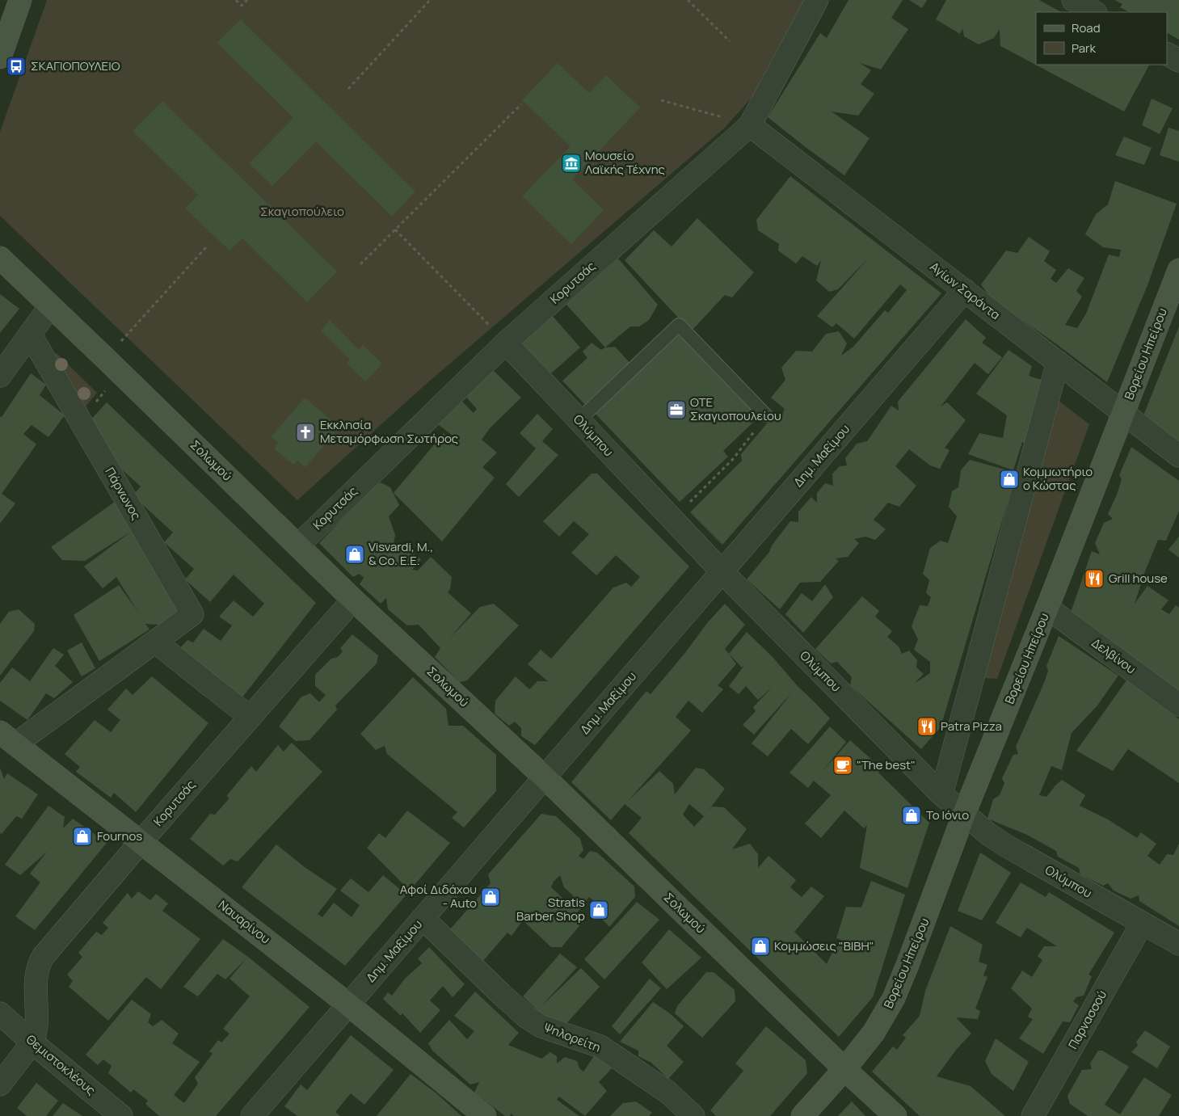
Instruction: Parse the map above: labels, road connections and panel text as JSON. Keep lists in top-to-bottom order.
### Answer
{
  "streets": {
    "main road": ["Βορείου Ηπείρου", "Σολωμού", "Ναυαρίνου"],
    "street": [
      "Κορυτσάς",
      "Αγίων Σαράντα",
      "Ολύμπου",
      "Δημ. Μαξίμου",
      "Πάρνωνος",
      "Δελβίνου",
      "Παρνασσού",
      "Ψηλορείτη",
      "Θεμιστοκλέους"
    ]
  },
  "crossings": [
    ["Κορυτσάς", "Αγίων Σαράντα"],
    ["Κορυτσάς", "Ολύμπου"],
    ["Κορυτσάς", "Σολωμού"],
    ["Κορυτσάς", "Ναυαρίνου"],
    ["Κορυτσάς", "Θεμιστοκλέους"],
    ["Αγίων Σαράντα", "Βορείου Ηπείρου"],
    ["Αγίων Σαράντα", "Δημ. Μαξίμου"],
    ["Βορείου Ηπείρου", "Ολύμπου"],
    ["Βορείου Ηπείρου", "Σολωμού"],
    ["Βορείου Ηπείρου", "Δελβίνου"],
    ["Ολύμπου", "Δημ. Μαξίμου"],
    ["Ολύμπου", "Παρνασσού"],
    ["Δημ. Μαξίμου", "Σολωμού"],
    ["Δημ. Μαξίμου", "Ναυαρίνου"],
    ["Δημ. Μαξίμου", "Ψηλορείτη"],
    ["Πάρνωνος", "Ναυαρίνου"]
  ],
  "parks": ["Σκαγιοπούλειο"],
  "places": {
    "bus stop": ["ΣΚΑΓΙΟΠΟΥΛΕΙΟ"],
    "museum": ["Μουσείο Λαϊκής Τέχνης"],
    "office": ["ΟΤΕ Σκαγιοπουλείου"],
    "church": ["Εκκλησία Μεταμόρφωση Σωτήρος"],
    "shop": [
      "Κομμωτήριο ο Κώστας",
      "Visvardi, M., & Co. E.E.",
      "Το Ιόνιο",
      "Fournos",
      "Αφοί Διδάχου - Auto",
      "Stratis Barber Shop",
      "Κομμώσεις \"ΒΙΒΗ\""
    ],
    "restaurant": ["Grill house", "Patra Pizza"],
    "cafe": ["\"The best\""]
  },
  "legend": ["Road", "Park"]
}
